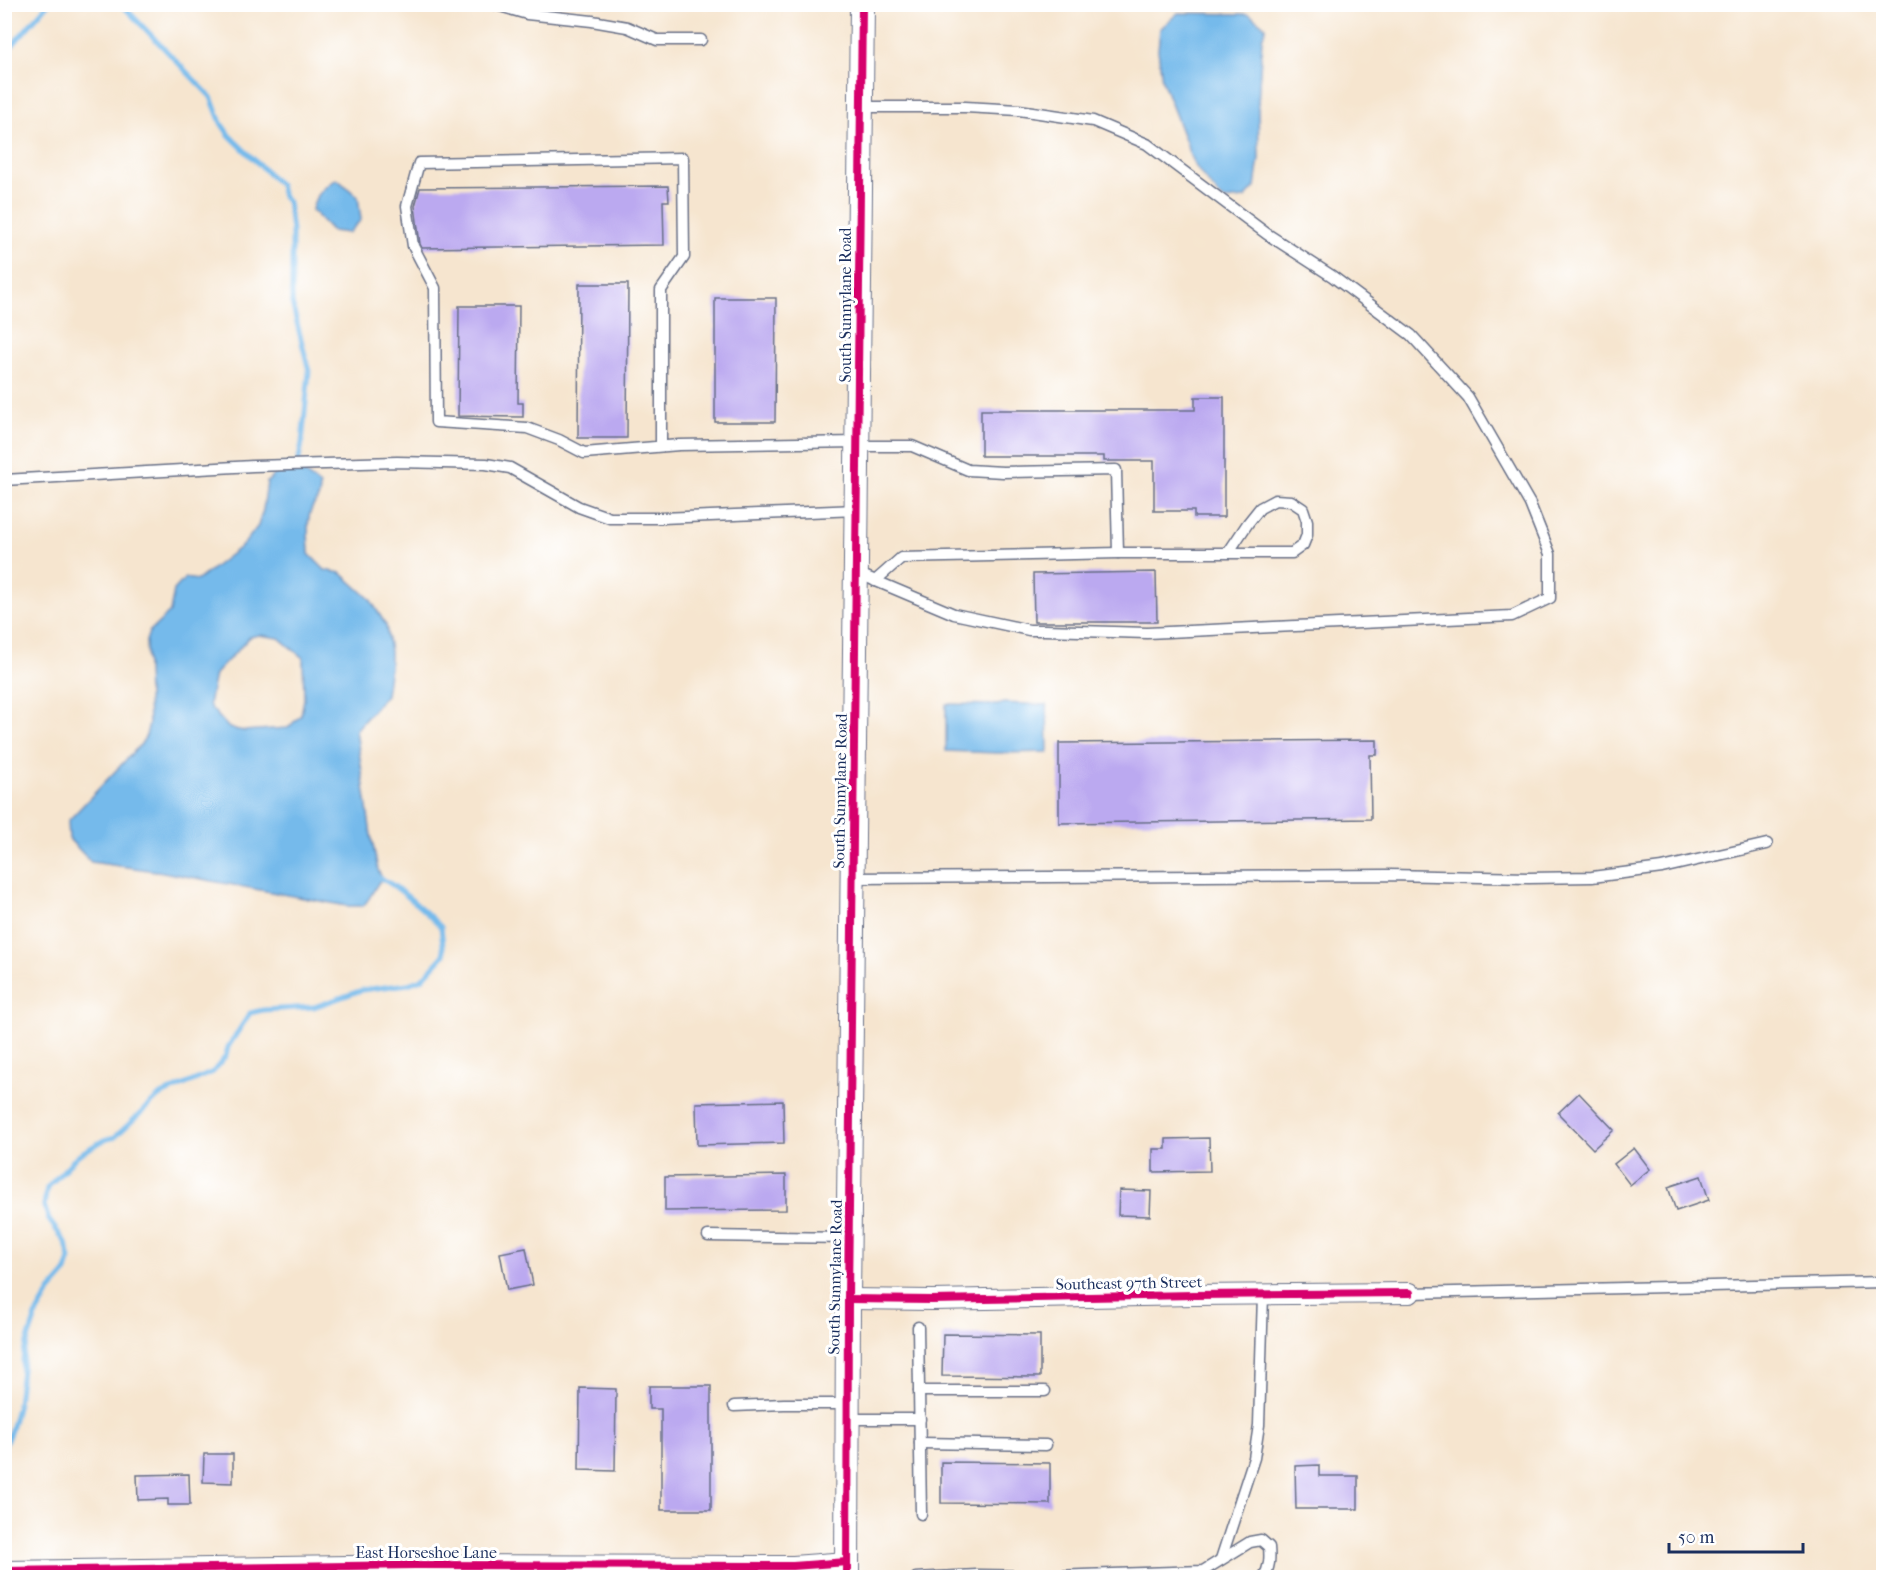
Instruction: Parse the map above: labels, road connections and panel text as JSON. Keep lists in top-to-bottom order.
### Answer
{
  "streets": {
    "street": ["South Sunnylane Road", "Southeast 97th Street", "East Horseshoe Lane"]
  },
  "crossings": [
    ["South Sunnylane Road", "Southeast 97th Street"],
    ["South Sunnylane Road", "East Horseshoe Lane"]
  ],
  "scale_bar": "50 m"
}
